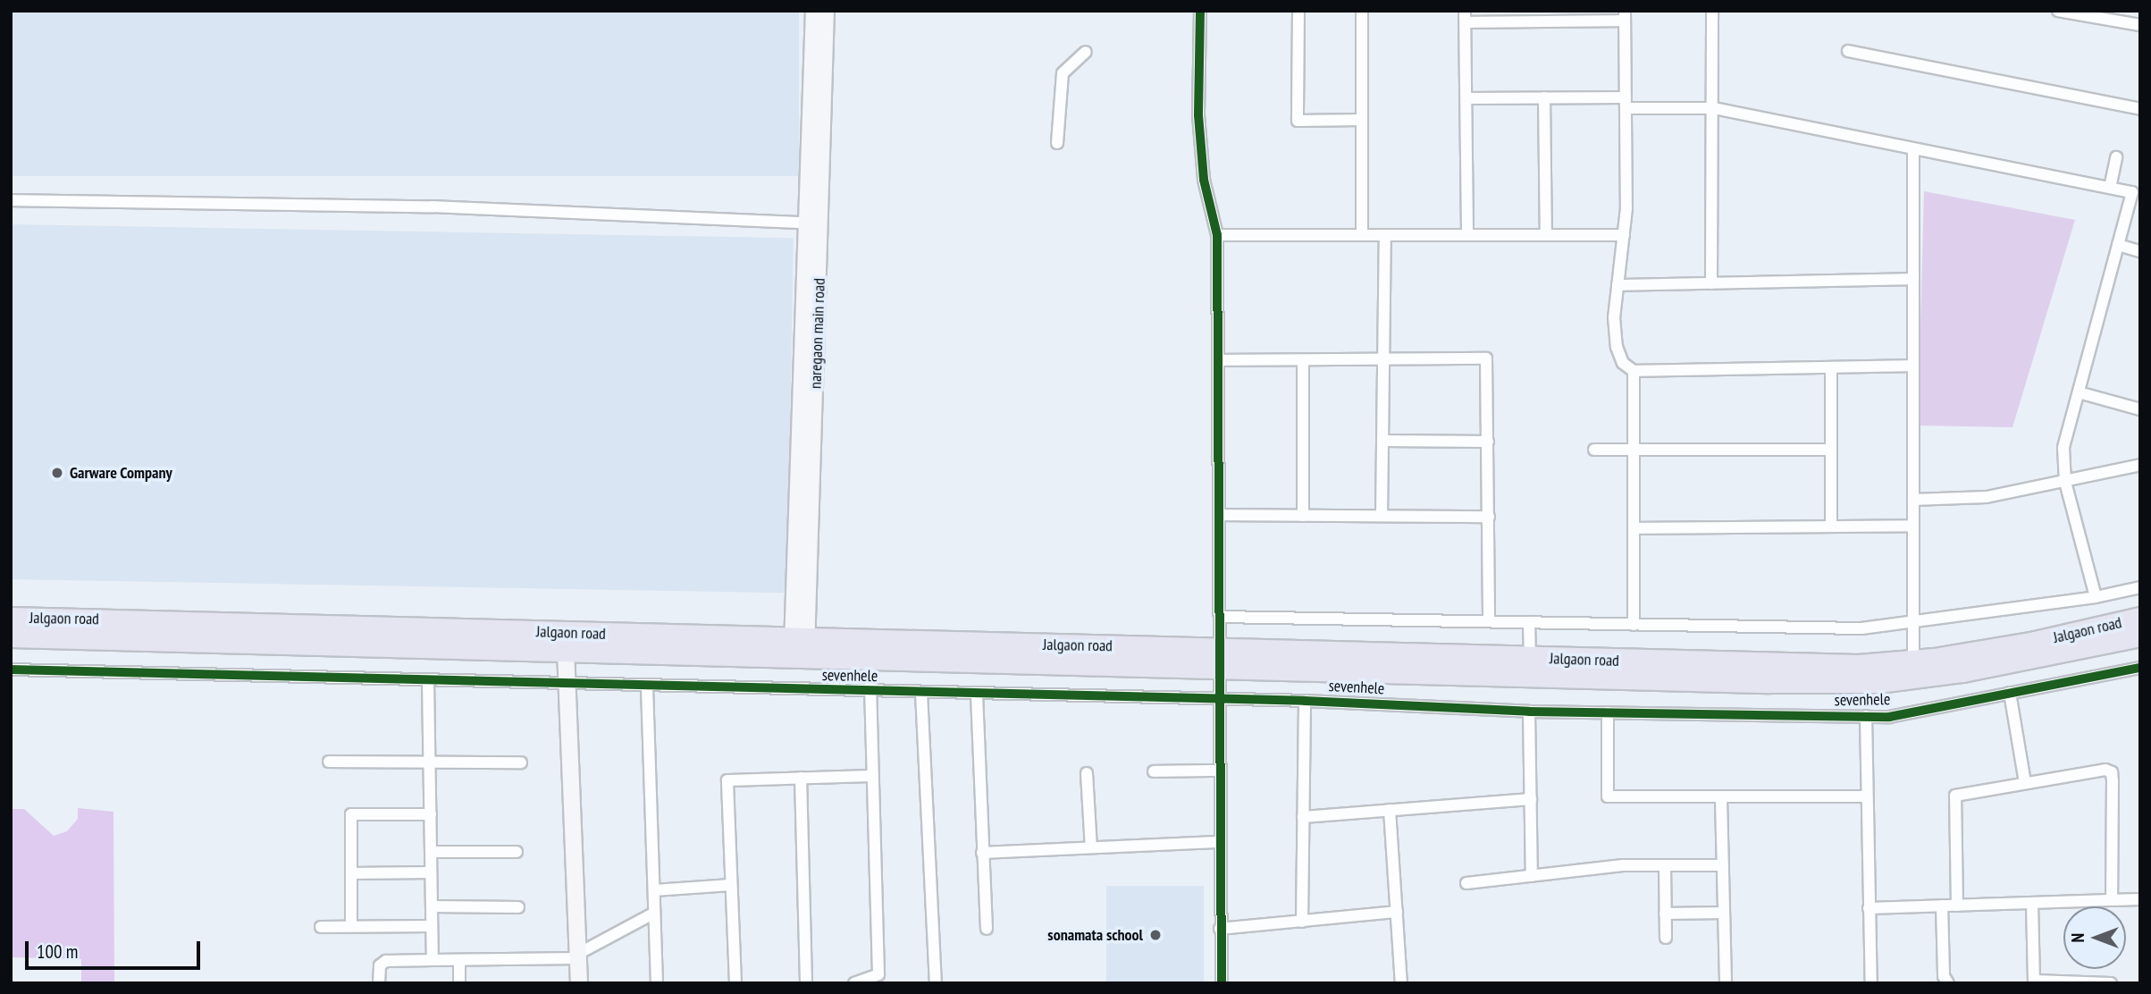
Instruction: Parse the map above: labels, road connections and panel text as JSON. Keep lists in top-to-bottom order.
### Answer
{
  "streets": {
    "highway": ["Jalgaon road"],
    "street": ["naregaon main road", "sevenhele"]
  },
  "crossings": [
    ["naregaon main road", "Jalgaon road"]
  ],
  "places": ["Garware Company", "sonamata school"],
  "scale_bar": "100 m",
  "north": "left"
}
